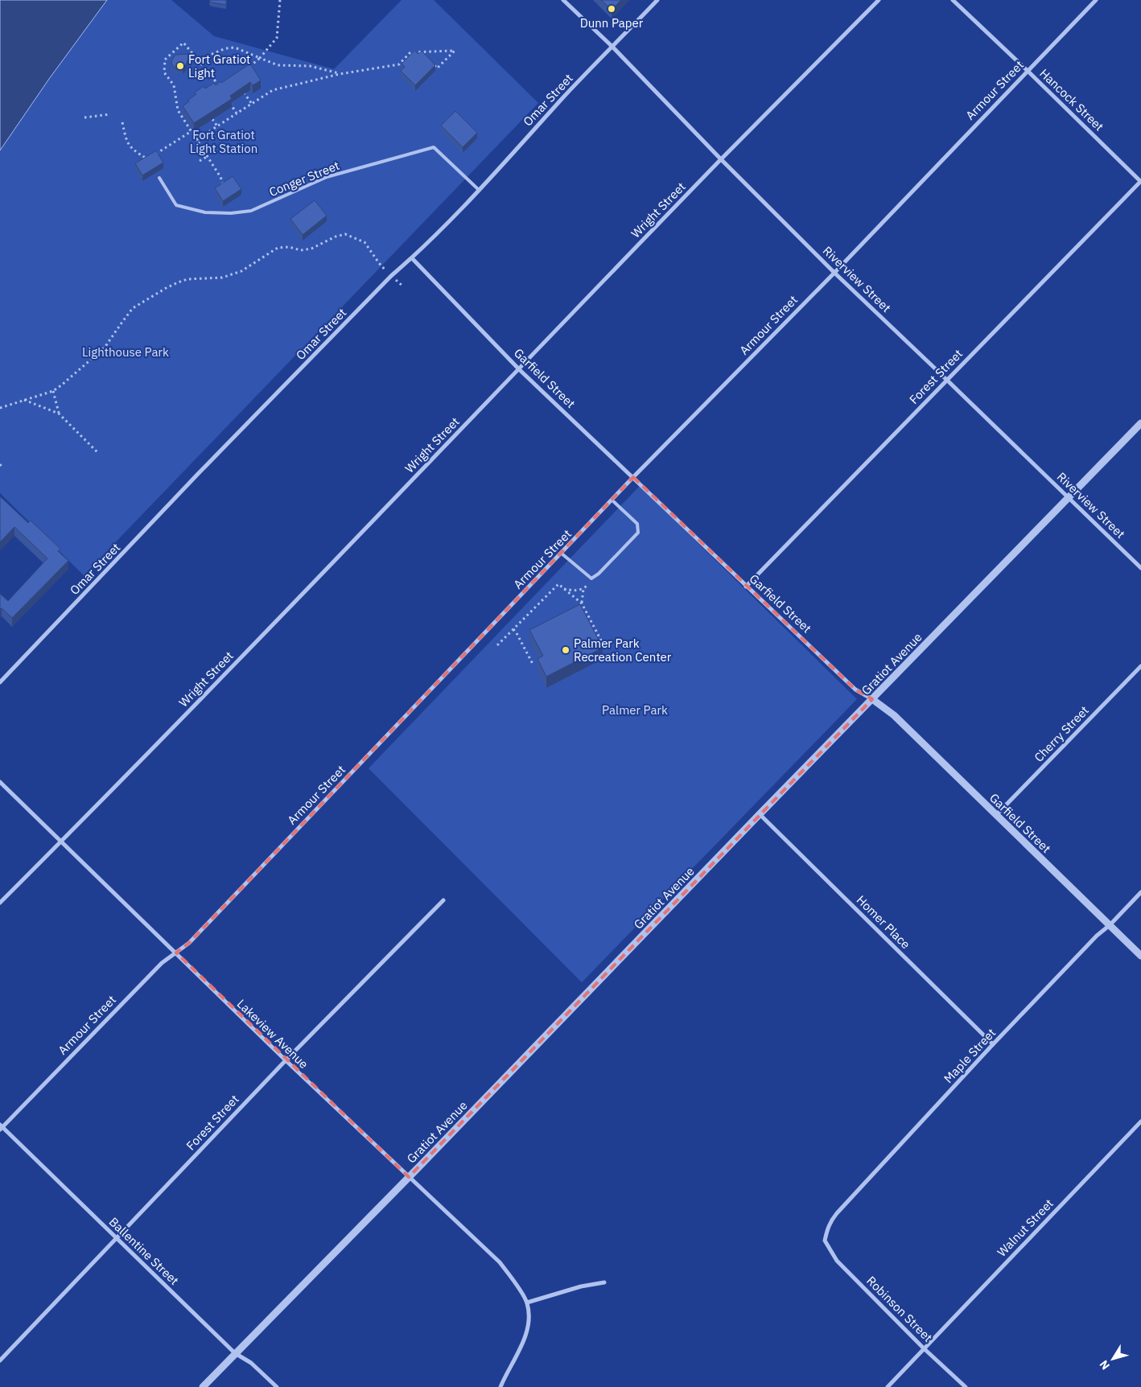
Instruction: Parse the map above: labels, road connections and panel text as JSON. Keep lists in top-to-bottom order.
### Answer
{
  "streets": {
    "street": [
      "Armour Street",
      "Omar Street",
      "Hancock Street",
      "Wright Street",
      "Riverview Street",
      "Forest Street",
      "Garfield Street",
      "Gratiot Avenue",
      "Cherry Street",
      "Homer Place",
      "Lakeview Avenue",
      "Maple Street",
      "Walnut Street",
      "Ballentine Street",
      "Robinson Street"
    ],
    "lane": ["Conger Street"]
  },
  "crossings": [
    ["Armour Street", "Hancock Street"],
    ["Armour Street", "Riverview Street"],
    ["Armour Street", "Garfield Street"],
    ["Armour Street", "Lakeview Avenue"],
    ["Armour Street", "Ballentine Street"],
    ["Omar Street", "Conger Street"],
    ["Omar Street", "Riverview Street"],
    ["Omar Street", "Garfield Street"],
    ["Hancock Street", "Forest Street"],
    ["Wright Street", "Riverview Street"],
    ["Wright Street", "Garfield Street"],
    ["Wright Street", "Lakeview Avenue"],
    ["Riverview Street", "Forest Street"],
    ["Riverview Street", "Gratiot Avenue"],
    ["Forest Street", "Garfield Street"],
    ["Forest Street", "Lakeview Avenue"],
    ["Forest Street", "Ballentine Street"],
    ["Garfield Street", "Gratiot Avenue"],
    ["Garfield Street", "Cherry Street"],
    ["Garfield Street", "Maple Street"],
    ["Gratiot Avenue", "Homer Place"],
    ["Gratiot Avenue", "Lakeview Avenue"],
    ["Gratiot Avenue", "Ballentine Street"],
    ["Homer Place", "Maple Street"],
    ["Maple Street", "Robinson Street"],
    ["Walnut Street", "Robinson Street"]
  ],
  "parks": ["Fort Gratiot Light Station", "Lighthouse Park", "Palmer Park"],
  "places": ["Dunn Paper", "Fort Gratiot Light", "Palmer Park Recreation Center"],
  "north": "bottom left"
}
